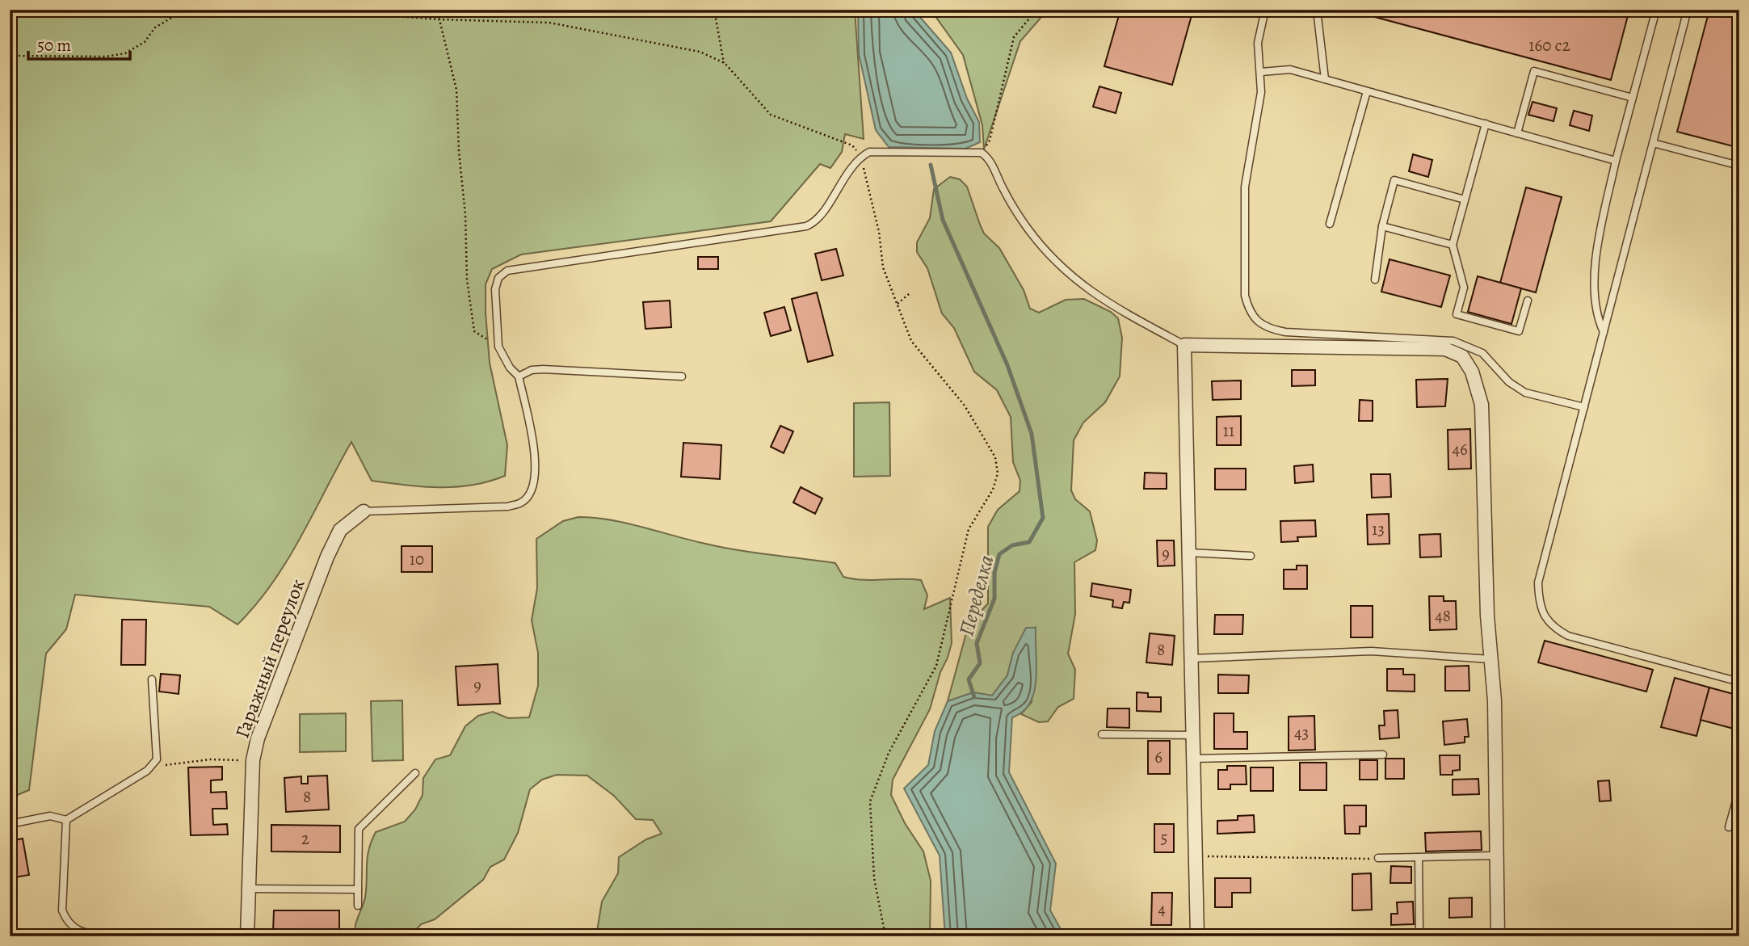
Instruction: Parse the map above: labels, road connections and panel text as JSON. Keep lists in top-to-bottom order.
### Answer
{
  "streets": {
    "street": ["Гаражный переулок"]
  },
  "water": ["Переделка"],
  "house_numbers": [
    "160 с2",
    "11",
    "46",
    "13",
    "9",
    "10",
    "48",
    "8",
    "9",
    "43",
    "6",
    "8",
    "5",
    "2",
    "4"
  ],
  "scale_bar": "50 m"
}
